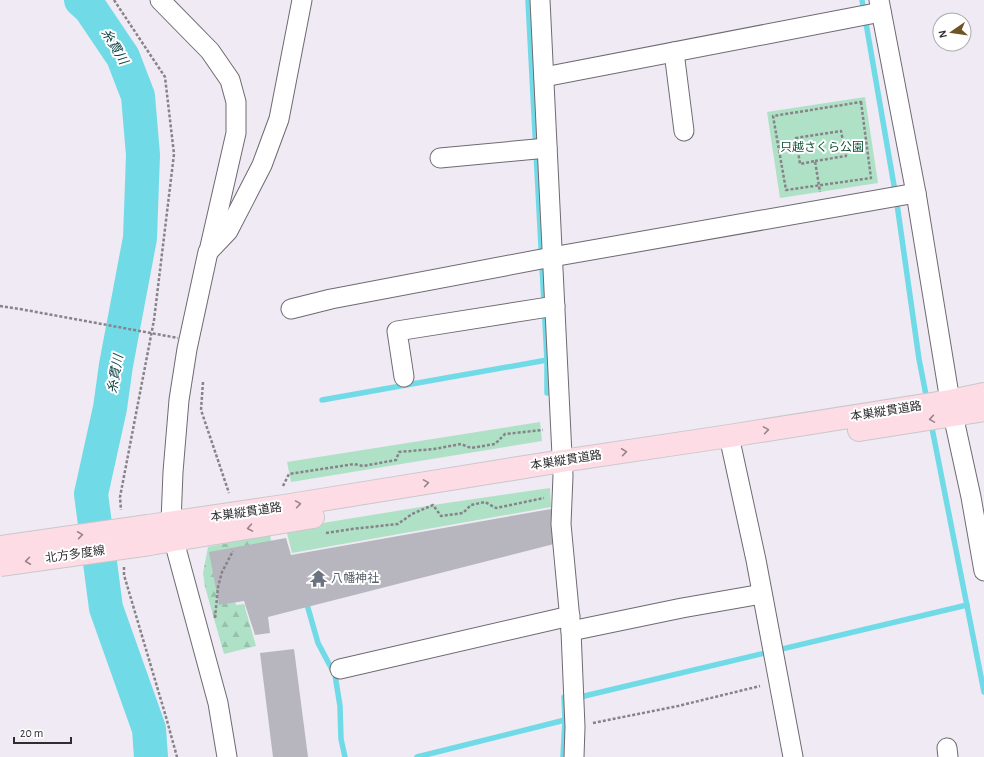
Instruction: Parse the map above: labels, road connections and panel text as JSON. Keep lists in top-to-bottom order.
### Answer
{
  "streets": {
    "main road": ["本巣縦貫道路", "北方多度線"]
  },
  "crossings": [
    ["本巣縦貫道路", "北方多度線"]
  ],
  "water": ["糸貫川"],
  "parks": ["只越さくら公園"],
  "places": {
    "temple": ["八幡神社"]
  },
  "scale_bar": "20 m",
  "north": "left"
}
